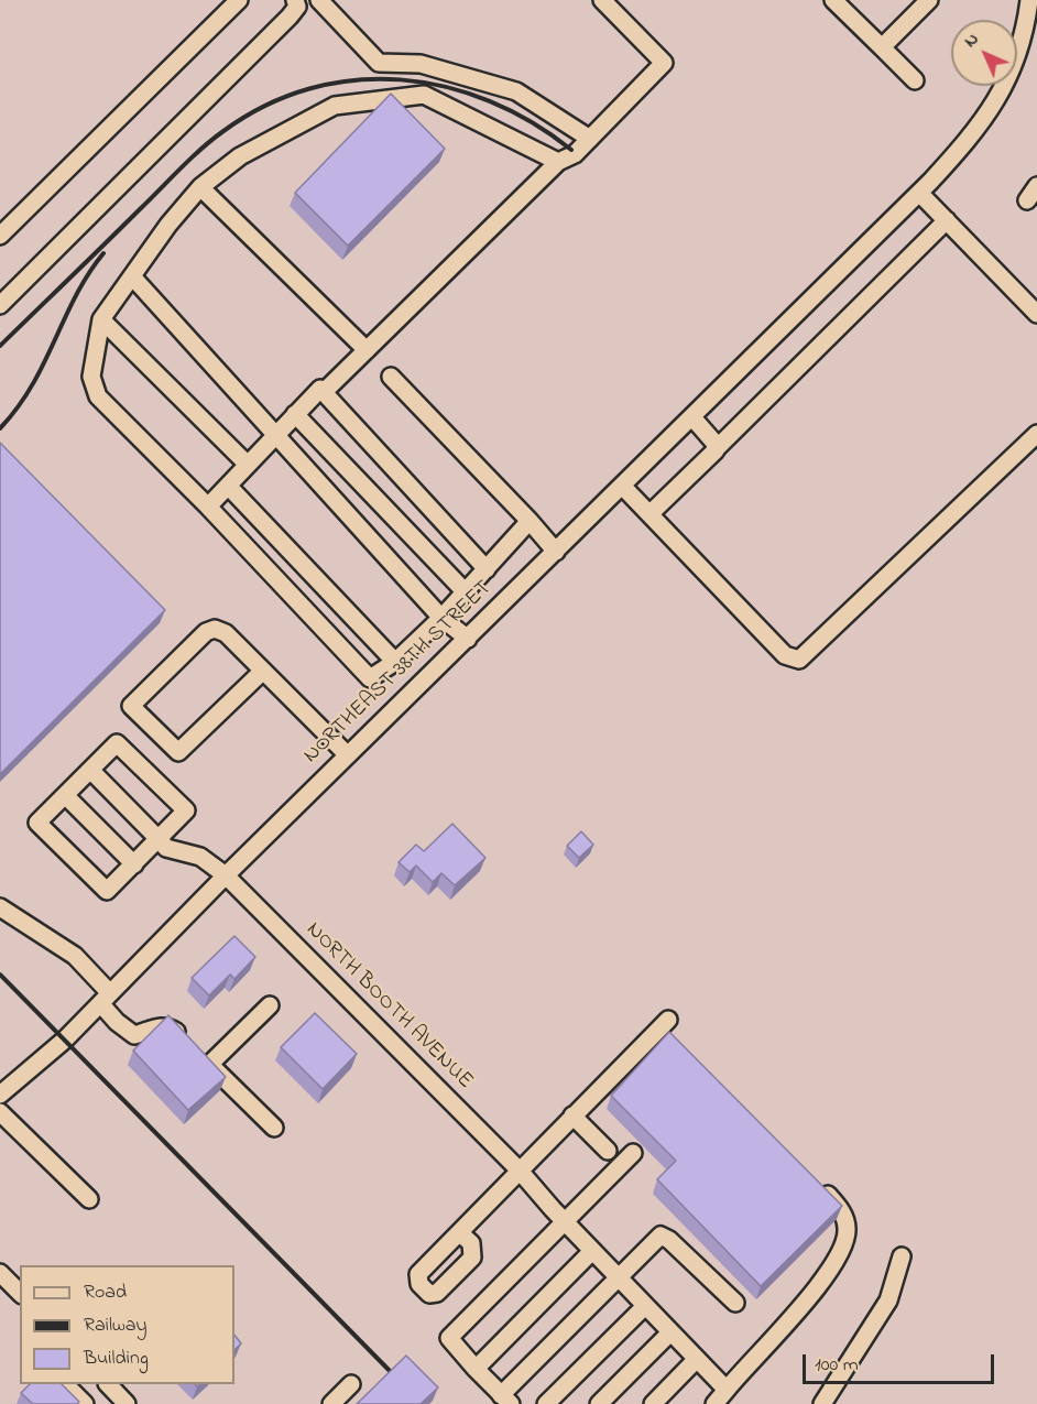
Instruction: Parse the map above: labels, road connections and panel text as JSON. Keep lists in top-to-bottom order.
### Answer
{
  "streets": {
    "street": ["NORTHEAST 38TH STREET", "NORTH BOOTH AVENUE"]
  },
  "crossings": [
    ["NORTHEAST 38TH STREET", "NORTH BOOTH AVENUE"]
  ],
  "legend": ["Road", "Railway", "Building"],
  "scale_bar": "100 m",
  "north": "top left"
}
